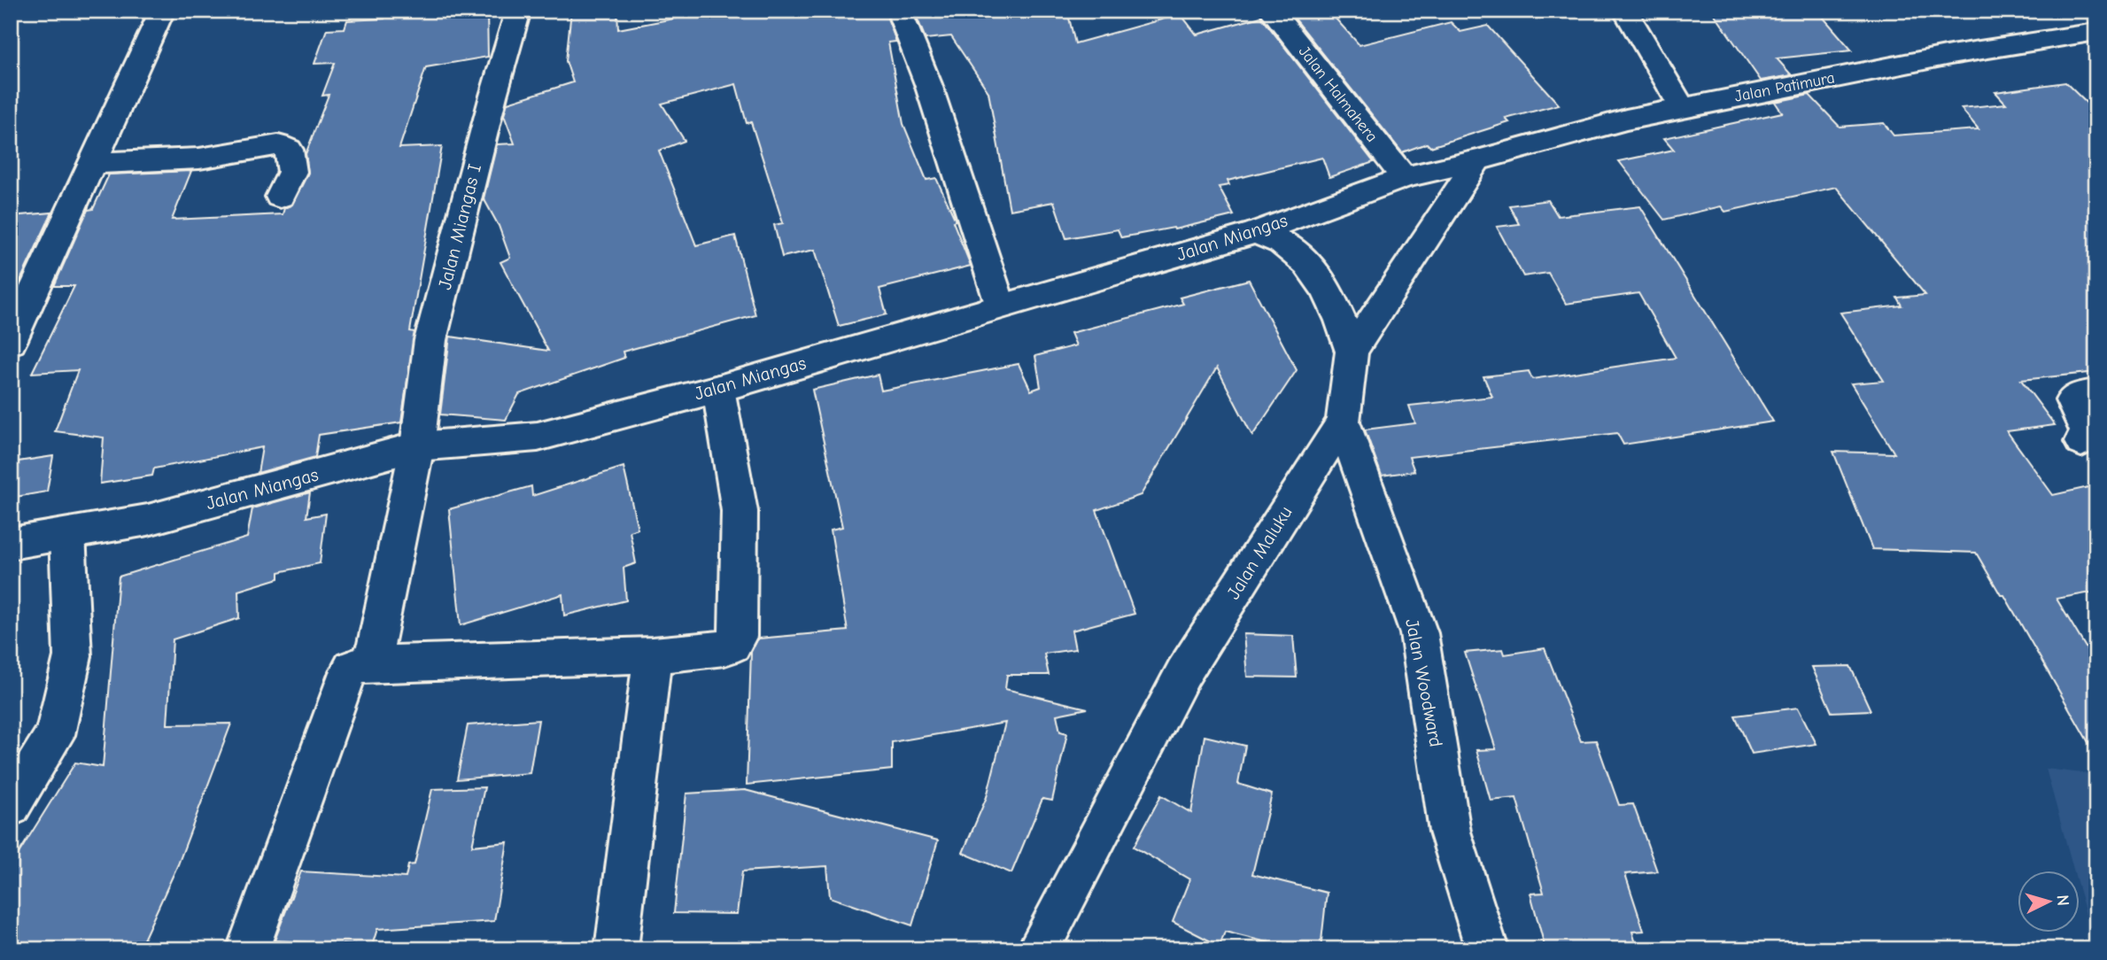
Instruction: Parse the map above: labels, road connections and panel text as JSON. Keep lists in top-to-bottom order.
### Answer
{
  "streets": {
    "street": [
      "Jalan Patimura",
      "Jalan Halmahera",
      "Jalan Miangas I",
      "Jalan Miangas",
      "Jalan Maluku",
      "Jalan Woodward"
    ]
  },
  "crossings": [
    ["Jalan Patimura", "Jalan Miangas"],
    ["Jalan Patimura", "Jalan Maluku"],
    ["Jalan Halmahera", "Jalan Miangas"],
    ["Jalan Miangas I", "Jalan Miangas"],
    ["Jalan Miangas", "Jalan Maluku"],
    ["Jalan Maluku", "Jalan Woodward"]
  ],
  "north": "right"
}
